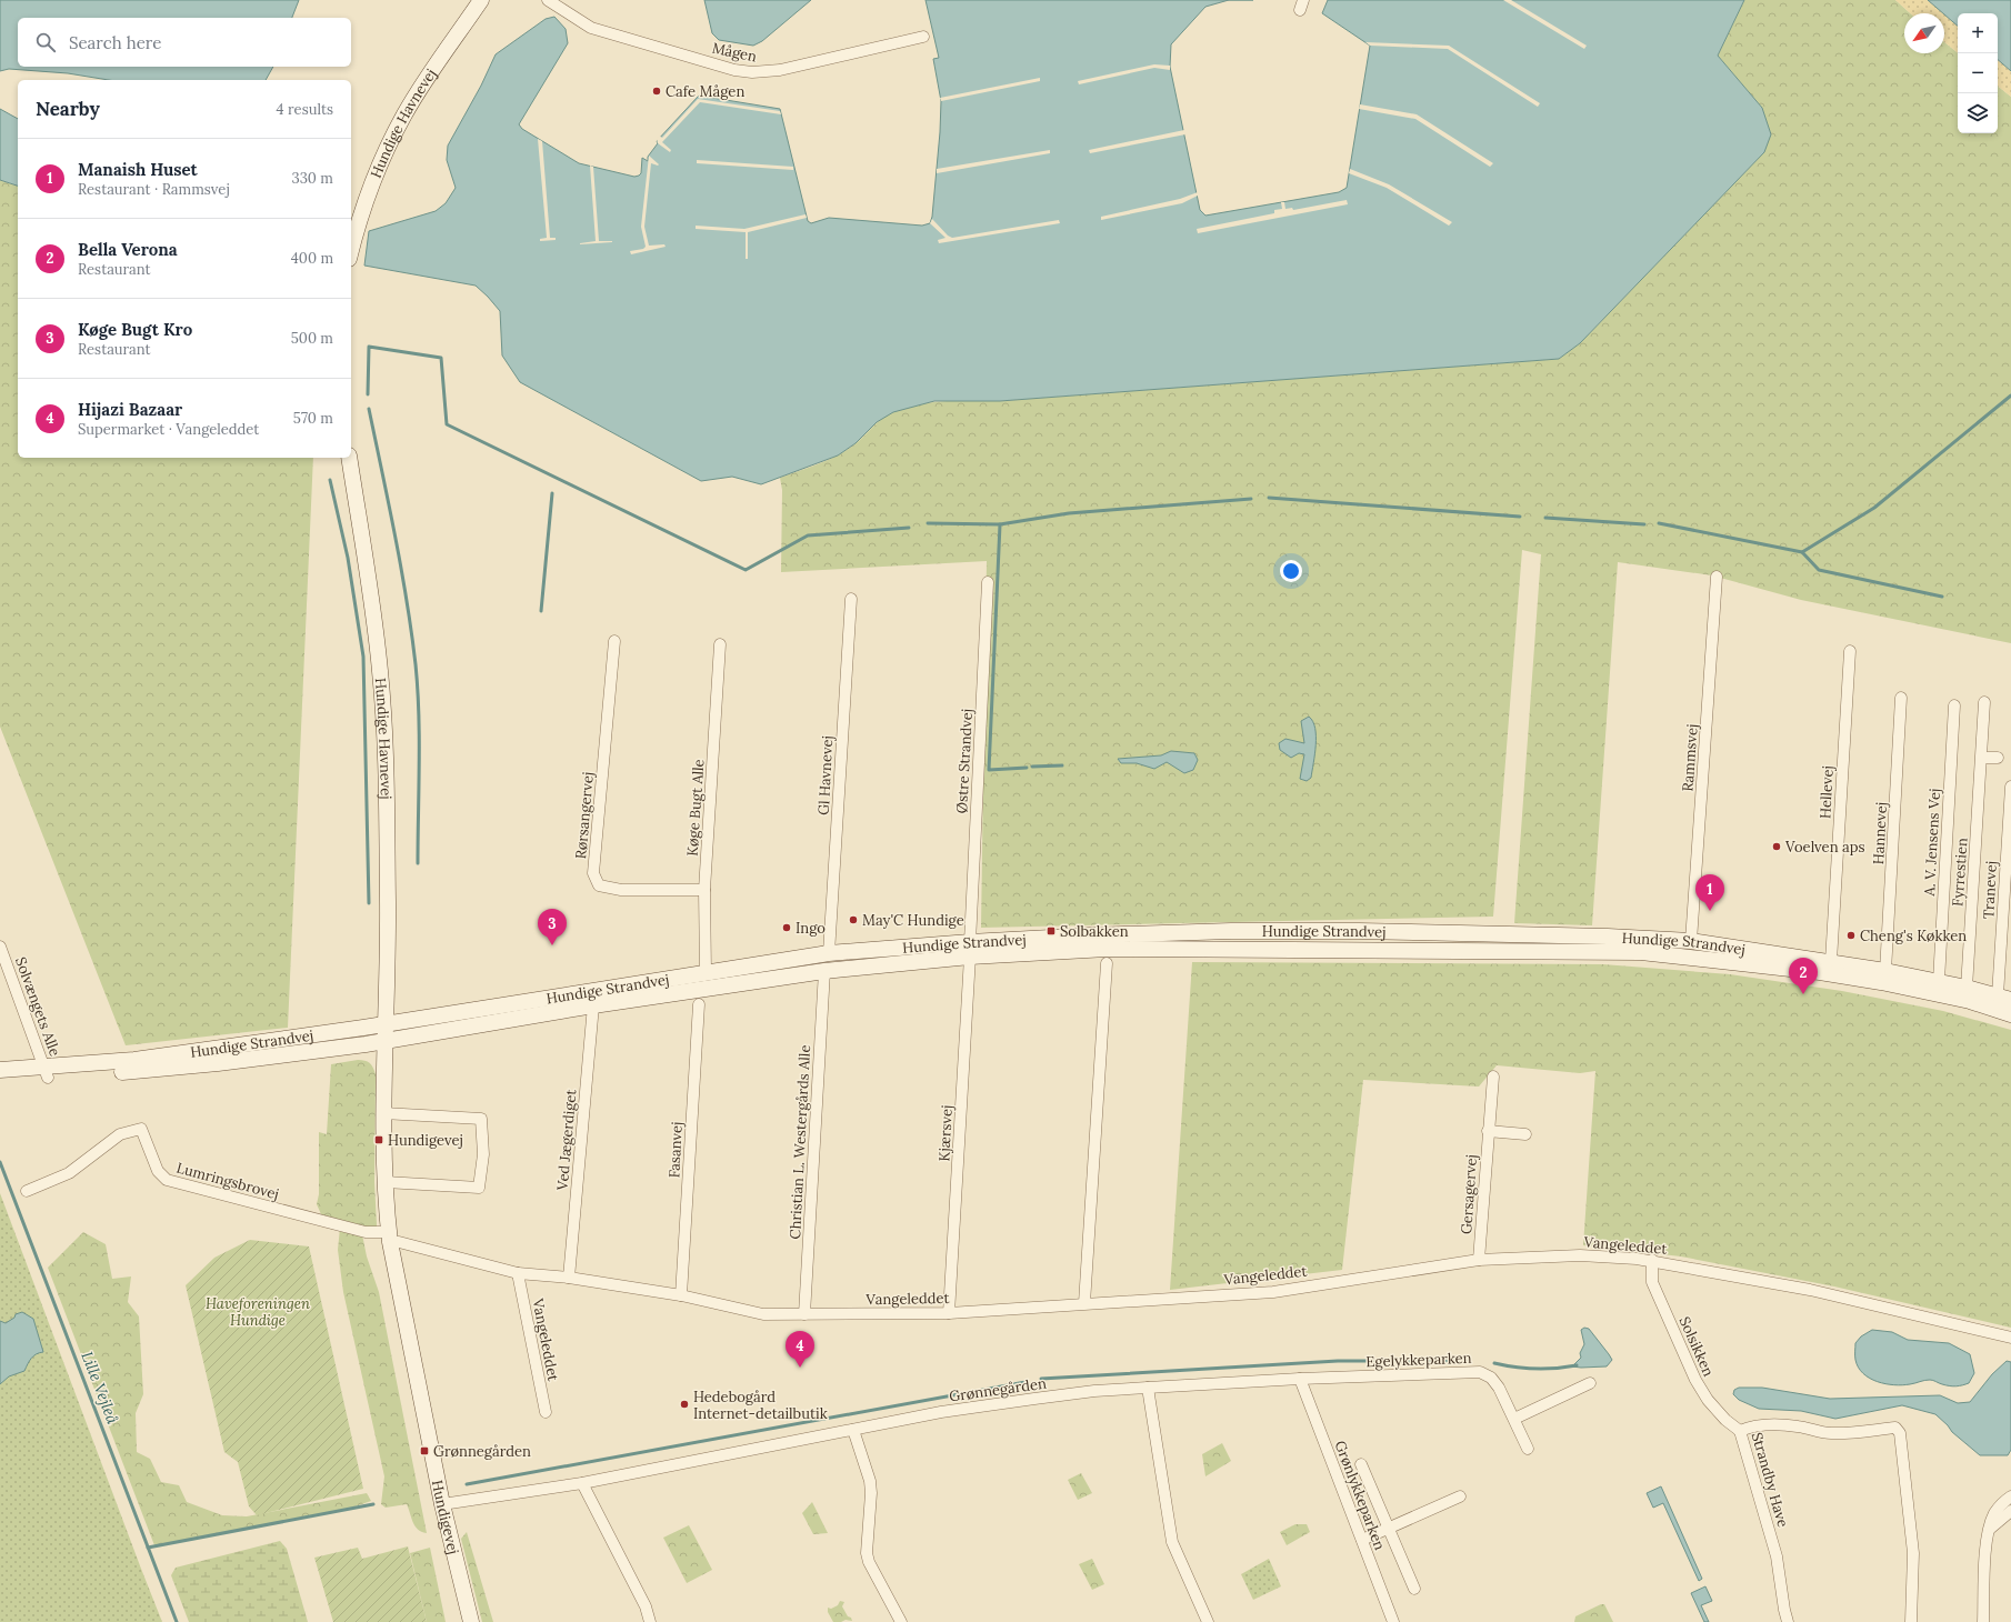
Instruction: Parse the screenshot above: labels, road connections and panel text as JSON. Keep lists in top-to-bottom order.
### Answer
{
  "streets": {
    "main road": ["Hundige Havnevej", "Hundige Strandvej", "Hundigevej"],
    "street": [
      "Mågen",
      "Rammsvej",
      "Østre Strandvej",
      "Gl Havnevej",
      "Hellevej",
      "Køge Bugt Alle",
      "Rørsangervej",
      "Hannevej",
      "A. V. Jensens Vej",
      "Fyrrestien",
      "Tranevej",
      "Solvængets Alle",
      "Kjærsvej",
      "Ved Jægerdiget",
      "Christian L. Westergårds Alle",
      "Fasanvej",
      "Lumringsbrovej",
      "Gersagervej",
      "Vangeleddet",
      "Solsikken",
      "Egelykkeparken",
      "Grønnegården",
      "Strandby Have",
      "Grønlykkeparken"
    ]
  },
  "crossings": [
    ["Hundige Havnevej", "Hundige Strandvej"],
    ["Hundige Havnevej", "Hundigevej"],
    ["Rammsvej", "Hundige Strandvej"],
    ["Østre Strandvej", "Hundige Strandvej"],
    ["Østre Strandvej", "Kjærsvej"],
    ["Gl Havnevej", "Hundige Strandvej"],
    ["Hellevej", "Hundige Strandvej"],
    ["Køge Bugt Alle", "Rørsangervej"],
    ["Køge Bugt Alle", "Hundige Strandvej"],
    ["Hannevej", "Hundige Strandvej"],
    ["A. V. Jensens Vej", "Hundige Strandvej"],
    ["Fyrrestien", "Hundige Strandvej"],
    ["Tranevej", "Hundige Strandvej"],
    ["Hundige Strandvej", "Solvængets Alle"],
    ["Hundige Strandvej", "Kjærsvej"],
    ["Hundige Strandvej", "Ved Jægerdiget"],
    ["Hundige Strandvej", "Christian L. Westergårds Alle"],
    ["Hundige Strandvej", "Hundigevej"],
    ["Kjærsvej", "Vangeleddet"],
    ["Ved Jægerdiget", "Vangeleddet"],
    ["Christian L. Westergårds Alle", "Vangeleddet"],
    ["Fasanvej", "Vangeleddet"],
    ["Lumringsbrovej", "Vangeleddet"],
    ["Lumringsbrovej", "Hundigevej"],
    ["Gersagervej", "Vangeleddet"],
    ["Vangeleddet", "Solsikken"],
    ["Vangeleddet", "Hundigevej"],
    ["Solsikken", "Strandby Have"],
    ["Egelykkeparken", "Grønnegården"],
    ["Egelykkeparken", "Grønlykkeparken"],
    ["Grønnegården", "Grønlykkeparken"],
    ["Grønnegården", "Hundigevej"]
  ],
  "water": ["Lille Vejleå"],
  "parks": ["Haveforeningen Hundige"],
  "places": {
    "other": [
      "Cafe Mågen",
      "Voelven aps",
      "May'C Hundige",
      "Ingo",
      "Cheng's Køkken",
      "Hedebogård Internet-detailbutik"
    ],
    "transit": ["Solbakken", "Hundigevej", "Grønnegården"]
  },
  "north": "bottom left",
  "page": {
    "map_buttons": ["+", "−"],
    "search": "Search here",
    "heading": ["Nearby", "4 results"],
    "list": [
      {
        "mark": "1",
        "name": "Manaish Huset",
        "note": "Restaurant · Rammsvej",
        "value": "330 m"
      },
      {
        "mark": "2",
        "name": "Bella Verona",
        "note": "Restaurant",
        "value": "400 m"
      },
      {
        "mark": "3",
        "name": "Køge Bugt Kro",
        "note": "Restaurant",
        "value": "500 m"
      },
      {
        "mark": "4",
        "name": "Hijazi Bazaar",
        "note": "Supermarket · Vangeleddet",
        "value": "570 m"
      }
    ],
    "pins": [
      "1",
      "3",
      "2",
      "4"
    ]
  }
}
